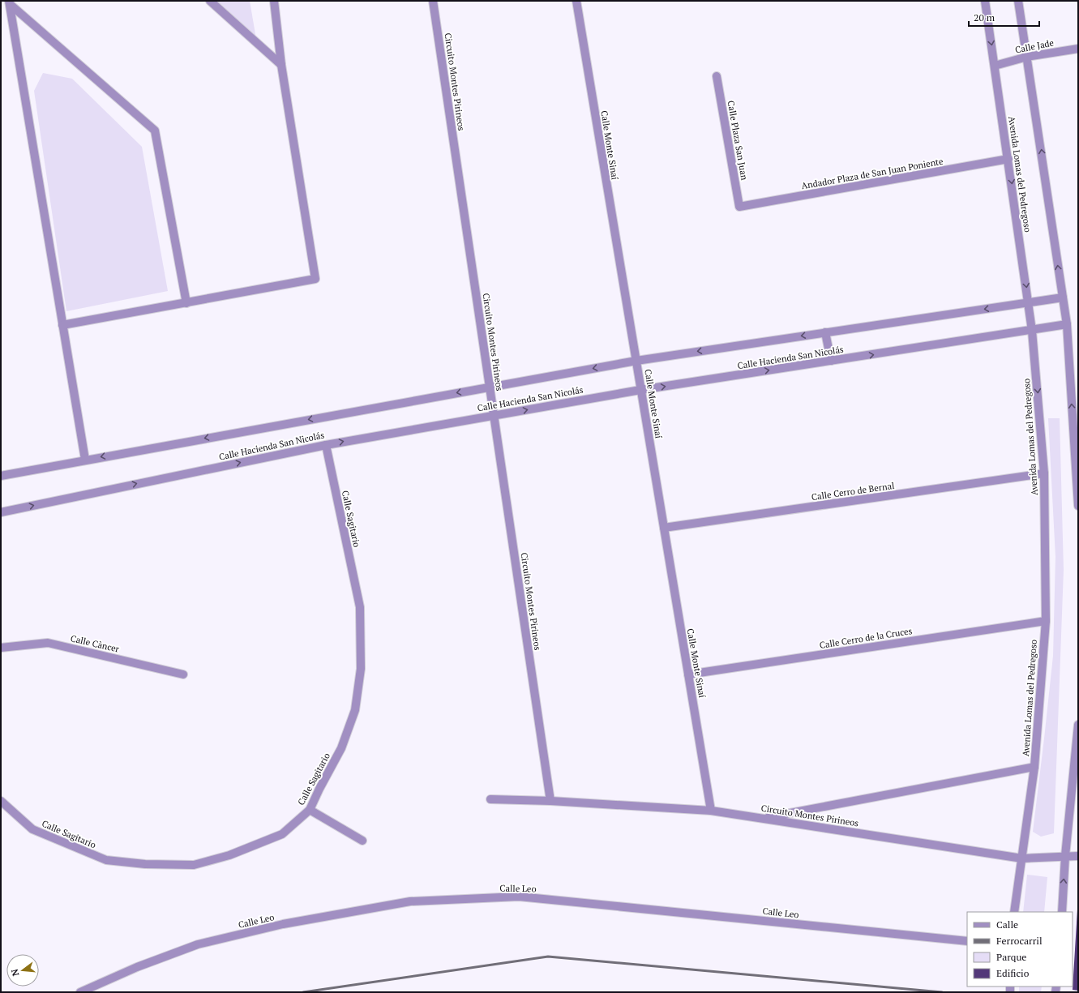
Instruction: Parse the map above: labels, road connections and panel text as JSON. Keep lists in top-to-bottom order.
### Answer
{
  "streets": {
    "street": [
      "Calle Jade",
      "Circuito Montes Pirineos",
      "Calle Plaza San Juan",
      "Calle Monte Sinaí",
      "Andador Plaza de San Juan Poniente",
      "Avenida Lomas del Pedregoso",
      "Calle Hacienda San Nicolás",
      "Calle Cerro de Bernal",
      "Calle Sagitario",
      "Calle Cerro de la Cruces",
      "Calle Càncer",
      "Calle Leo"
    ]
  },
  "crossings": [
    ["Calle Jade", "Avenida Lomas del Pedregoso"],
    ["Circuito Montes Pirineos", "Calle Monte Sinaí"],
    ["Circuito Montes Pirineos", "Avenida Lomas del Pedregoso"],
    ["Circuito Montes Pirineos", "Calle Hacienda San Nicolás"],
    ["Calle Plaza San Juan", "Andador Plaza de San Juan Poniente"],
    ["Calle Monte Sinaí", "Calle Hacienda San Nicolás"],
    ["Calle Monte Sinaí", "Calle Cerro de Bernal"],
    ["Calle Monte Sinaí", "Calle Cerro de la Cruces"],
    ["Andador Plaza de San Juan Poniente", "Avenida Lomas del Pedregoso"],
    ["Avenida Lomas del Pedregoso", "Calle Hacienda San Nicolás"],
    ["Avenida Lomas del Pedregoso", "Calle Cerro de Bernal"],
    ["Avenida Lomas del Pedregoso", "Calle Cerro de la Cruces"],
    ["Calle Hacienda San Nicolás", "Calle Sagitario"]
  ],
  "legend": [
    "Calle",
    "Ferrocarril",
    "Parque",
    "Edificio"
  ],
  "scale_bar": "20 m",
  "north": "left"
}
